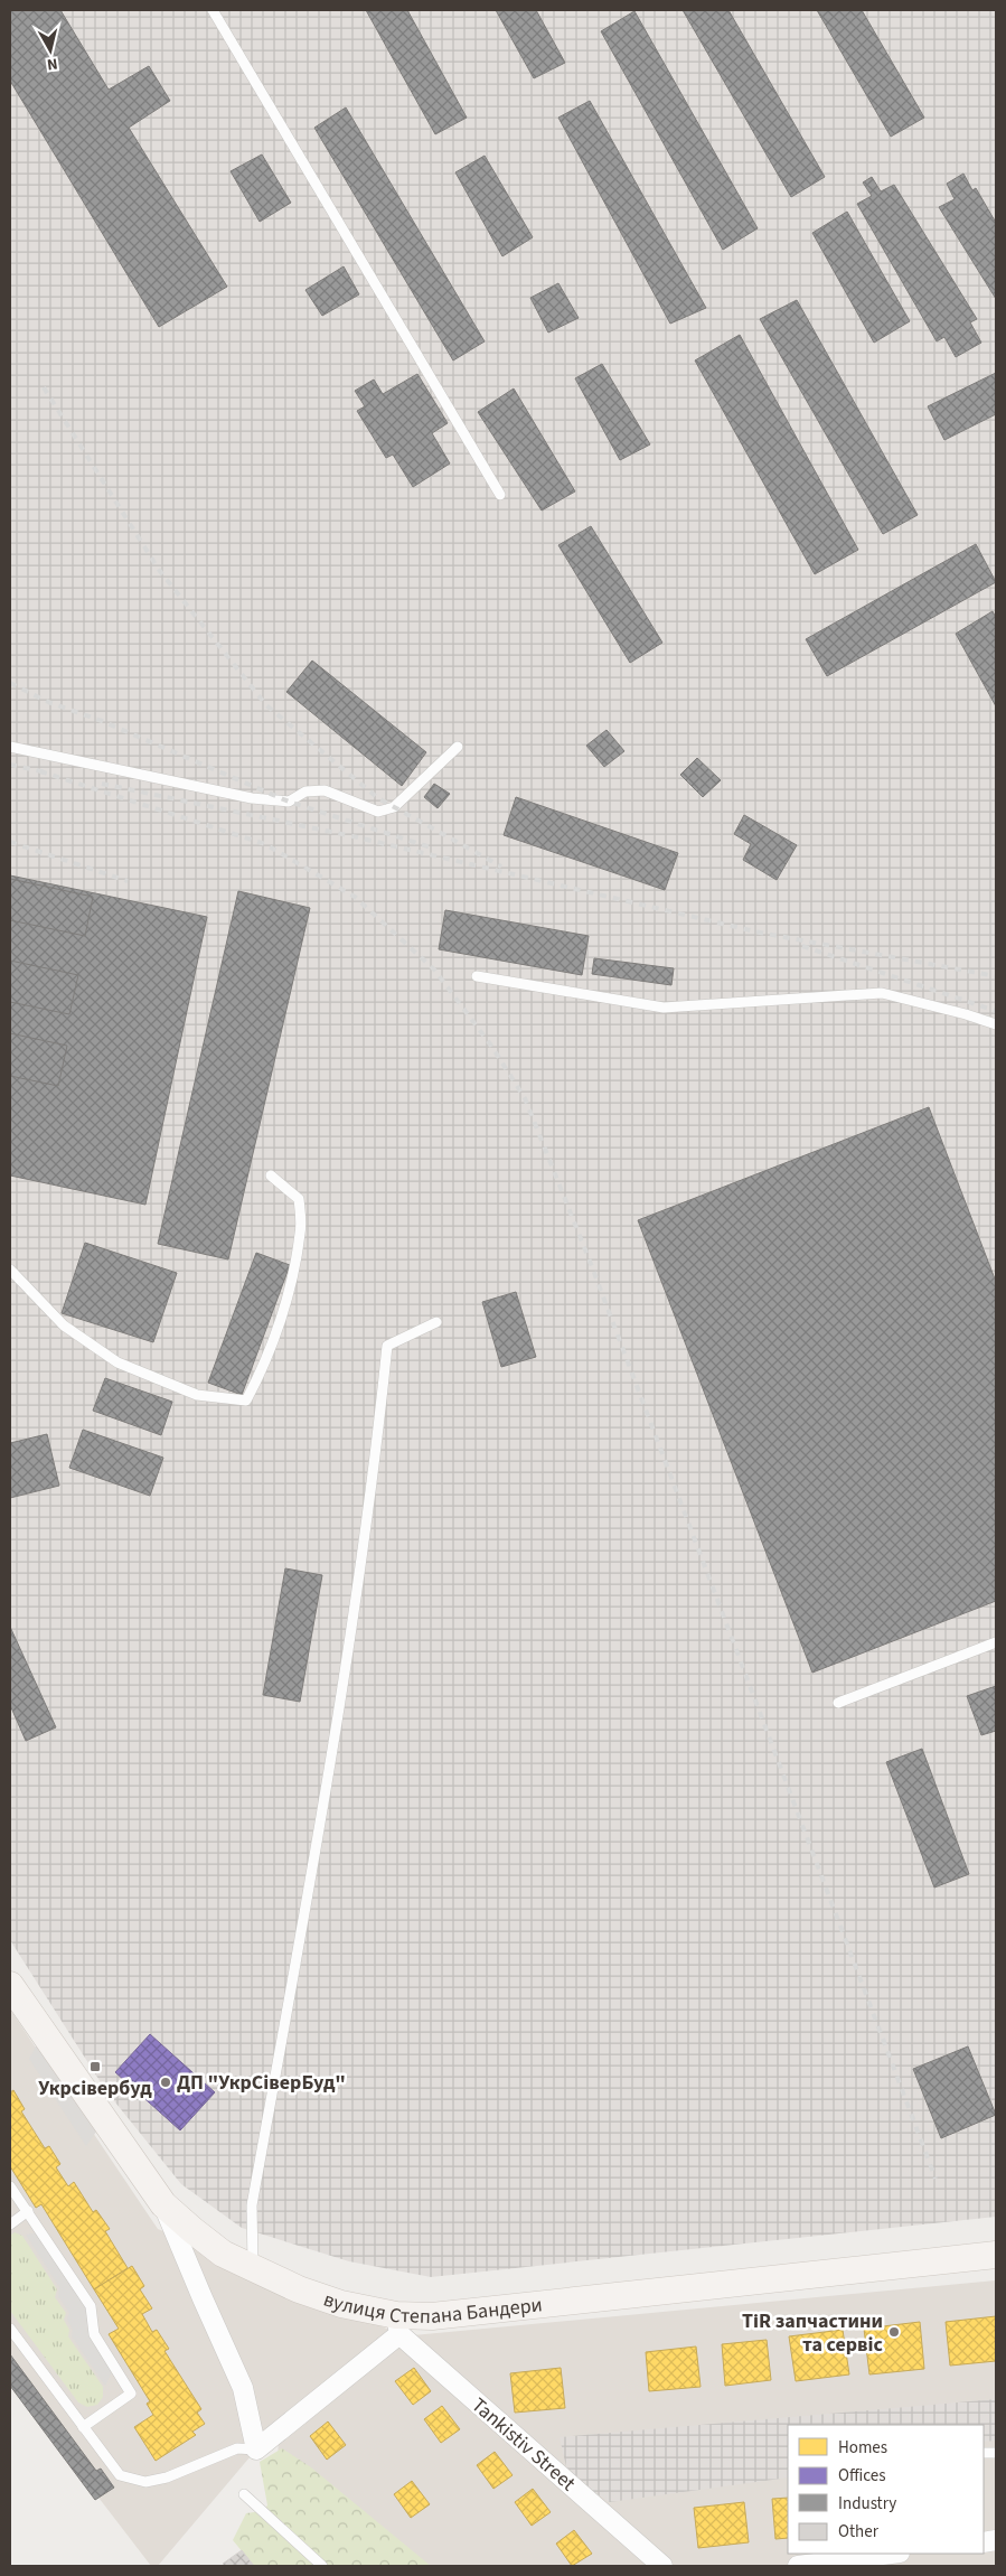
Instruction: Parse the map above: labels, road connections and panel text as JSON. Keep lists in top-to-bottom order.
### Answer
{
  "streets": {
    "street": ["вулиця Степана Бандери", "Tankistiv Street"]
  },
  "crossings": [
    ["вулиця Степана Бандери", "Tankistiv Street"]
  ],
  "places": {
    "transit": ["Укрсівербуд"],
    "other": ["ДП \"УкрСіверБуд\"", "TiR запчастини та сервіс"]
  },
  "legend": [
    "Homes",
    "Offices",
    "Industry",
    "Other"
  ],
  "north": "bottom"
}
